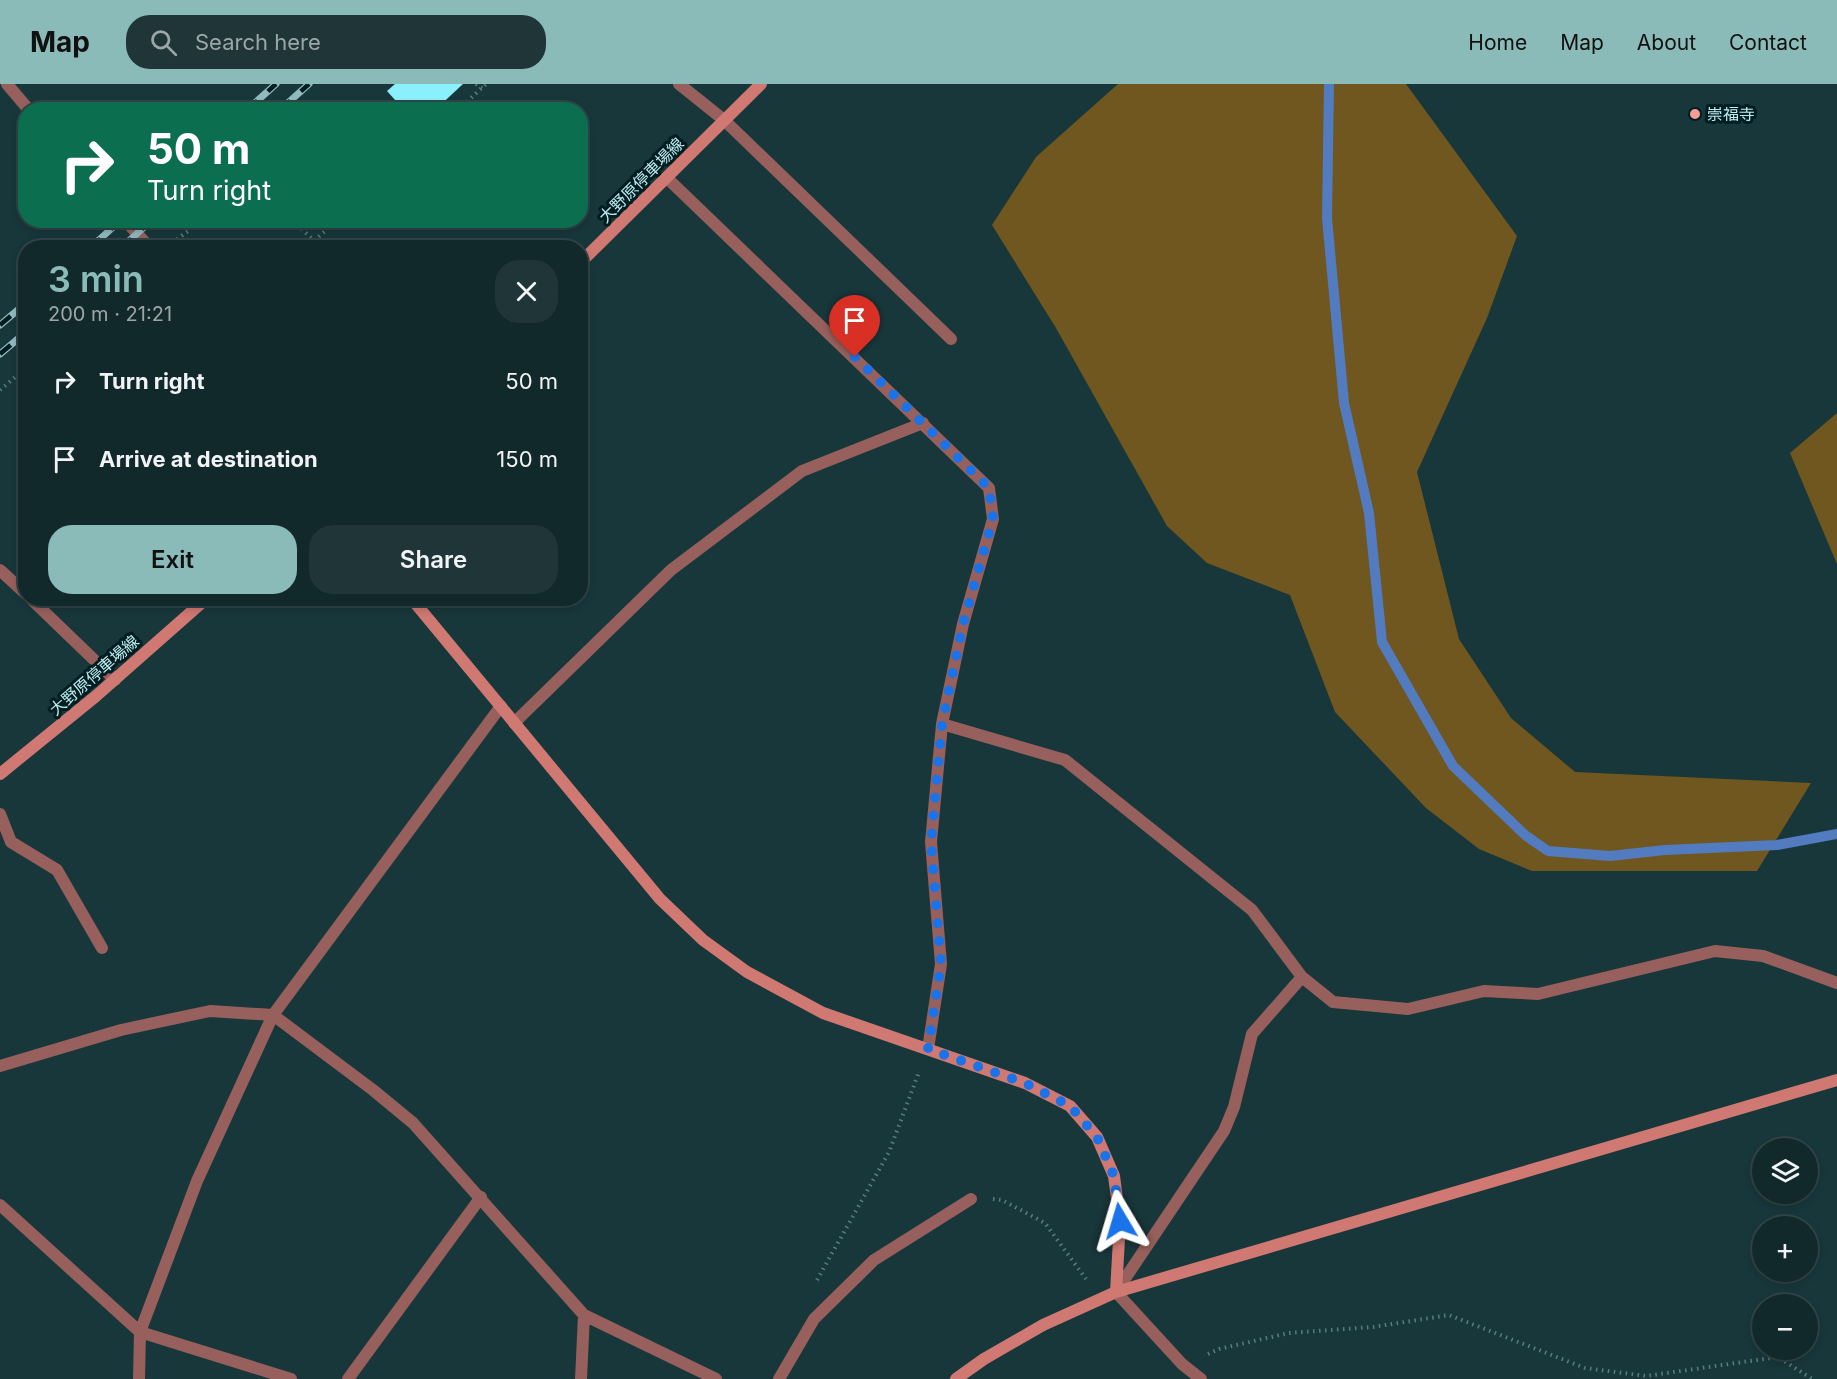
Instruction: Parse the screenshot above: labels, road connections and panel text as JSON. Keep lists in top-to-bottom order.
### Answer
{
  "streets": {
    "street": ["大野原停車場線"]
  },
  "places": ["崇福寺"],
  "page": {
    "header": "Map",
    "search": "Search here",
    "nav": [
      "Home",
      "Map",
      "About",
      "Contact"
    ],
    "turn": ["50 m", "Turn right"],
    "heading": ["3 min", "200 m · 21:21"],
    "list": [
      {
        "name": "Turn right",
        "value": "50 m"
      },
      {
        "name": "Arrive at destination",
        "value": "150 m"
      }
    ],
    "buttons": ["Exit", "Share"],
    "map_buttons": ["+", "−"]
  }
}
